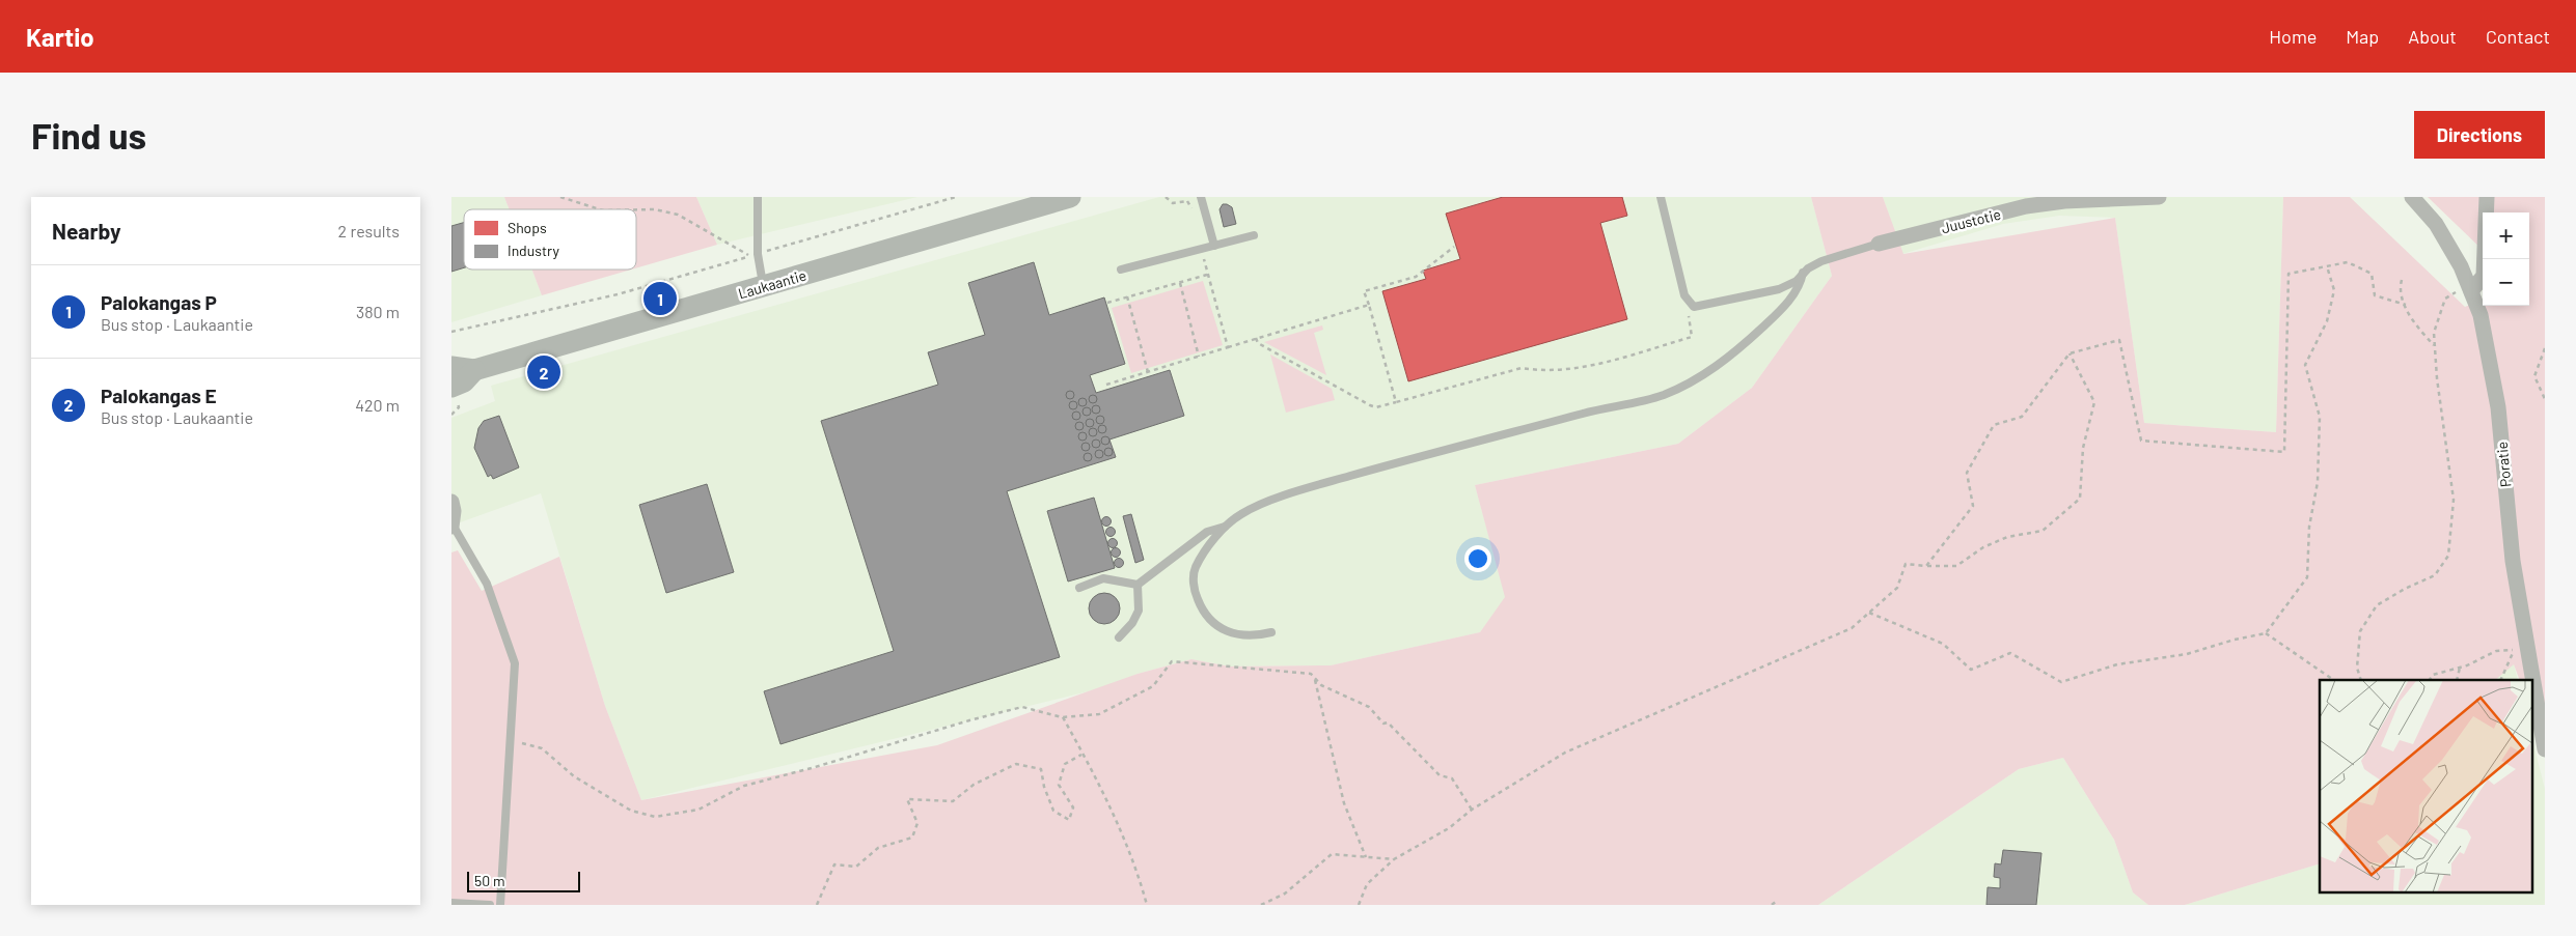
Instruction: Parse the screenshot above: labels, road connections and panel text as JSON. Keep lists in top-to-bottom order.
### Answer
{
  "streets": {
    "main road": ["Laukaantie"],
    "street": ["Juustotie", "Poratie"]
  },
  "legend": ["Shops", "Industry"],
  "scale_bar": "50 m",
  "page": {
    "header": "Kartio",
    "nav": [
      "Home",
      "Map",
      "About",
      "Contact"
    ],
    "buttons": "Directions",
    "title": "Find us",
    "heading": ["Nearby", "2 results"],
    "map_buttons": ["+", "−"],
    "list": [
      {
        "mark": "1",
        "name": "Palokangas P",
        "note": "Bus stop · Laukaantie",
        "value": "380 m"
      },
      {
        "mark": "2",
        "name": "Palokangas E",
        "note": "Bus stop · Laukaantie",
        "value": "420 m"
      }
    ],
    "pins": ["1", "2"],
    "scale": "50 m"
  }
}
